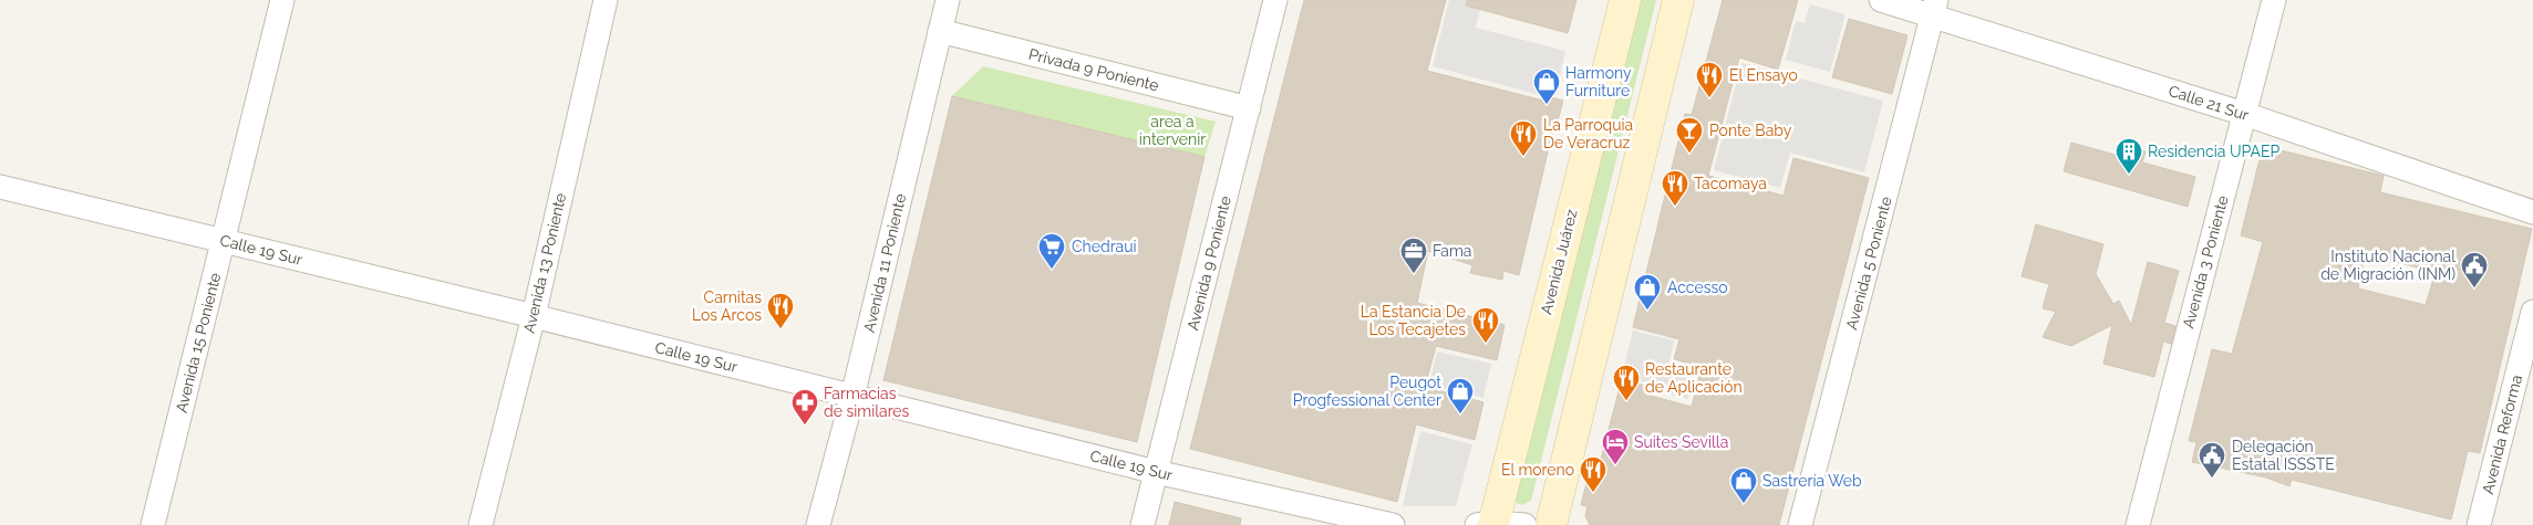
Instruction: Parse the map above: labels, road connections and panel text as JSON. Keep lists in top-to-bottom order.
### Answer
{
  "streets": {
    "main road": ["Avenida Juárez"],
    "street": [
      "Privada 9 Poniente",
      "Calle 21 Sur",
      "Calle 19 Sur",
      "Avenida 3 Poniente",
      "Avenida 13 Poniente",
      "Avenida 11 Poniente",
      "Avenida 9 Poniente",
      "Avenida 5 Poniente",
      "Avenida 15 Poniente",
      "Avenida Reforma"
    ]
  },
  "crossings": [
    ["Privada 9 Poniente", "Avenida 11 Poniente"],
    ["Privada 9 Poniente", "Avenida 9 Poniente"],
    ["Calle 21 Sur", "Avenida 3 Poniente"],
    ["Calle 21 Sur", "Avenida 5 Poniente"],
    ["Calle 19 Sur", "Avenida 13 Poniente"],
    ["Calle 19 Sur", "Avenida 11 Poniente"],
    ["Calle 19 Sur", "Avenida 9 Poniente"],
    ["Calle 19 Sur", "Avenida 15 Poniente"]
  ],
  "parks": ["area a intervenir"],
  "places": {
    "restaurant": [
      "El Ensayo",
      "La Parroquia De Veracruz",
      "Tacomaya",
      "Carnitas Los Arcos",
      "La Estancia De Los Tecajetes",
      "Restaurante de Aplicación",
      "El moreno"
    ],
    "shop": [
      "Harmony Furniture",
      "Accesso",
      "Peugot Progfessional Center",
      "Sastrería Web"
    ],
    "bar": ["Ponte Baby"],
    "building": ["Residencia UPAEP"],
    "supermarket": ["Chedraui"],
    "office": ["Fama"],
    "public building": ["Instituto Nacional de Migración (INM)", "Delegación Estatal ISSSTE"],
    "pharmacy": ["Farmacias de similares"],
    "hotel": ["Suites Sevilla"]
  }
}
